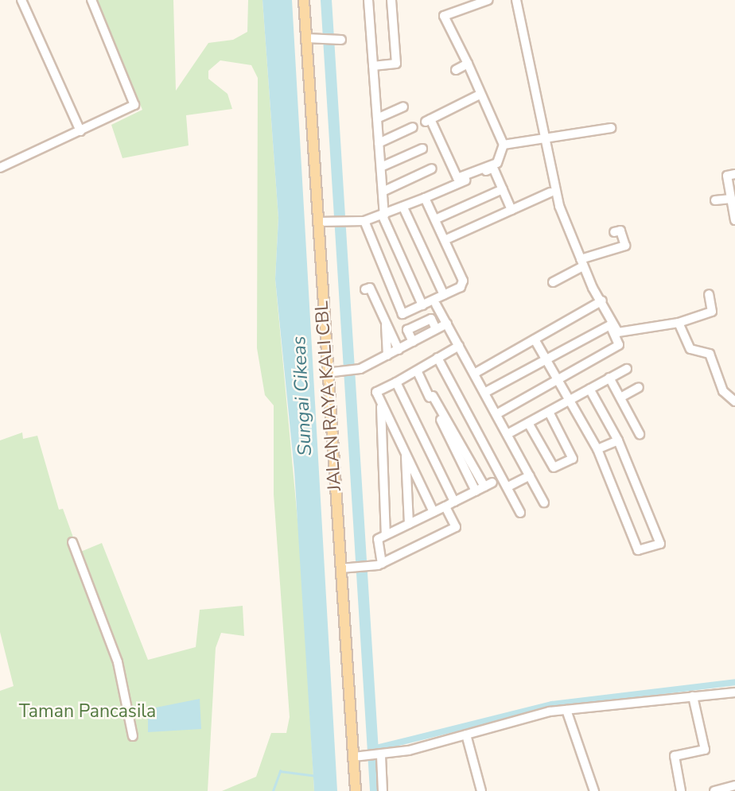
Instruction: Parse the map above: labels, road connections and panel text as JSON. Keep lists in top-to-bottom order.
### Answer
{
  "streets": {
    "main road": ["JALAN RAYA KALI CBL"]
  },
  "water": ["Sungai Cikeas"],
  "parks": ["Taman Pancasila"]
}
